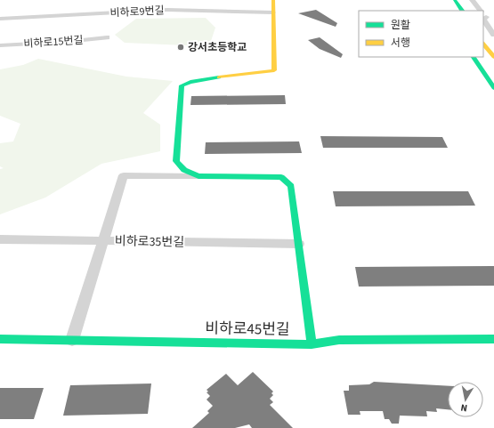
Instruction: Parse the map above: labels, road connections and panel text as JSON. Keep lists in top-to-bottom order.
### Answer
{
  "streets": {
    "main road": ["비하로45번길"],
    "street": ["비하로9번길", "비하로15번길", "비하로35번길"]
  },
  "places": ["강서초등학교"],
  "legend": ["원활", "서행"],
  "north": "bottom"
}
